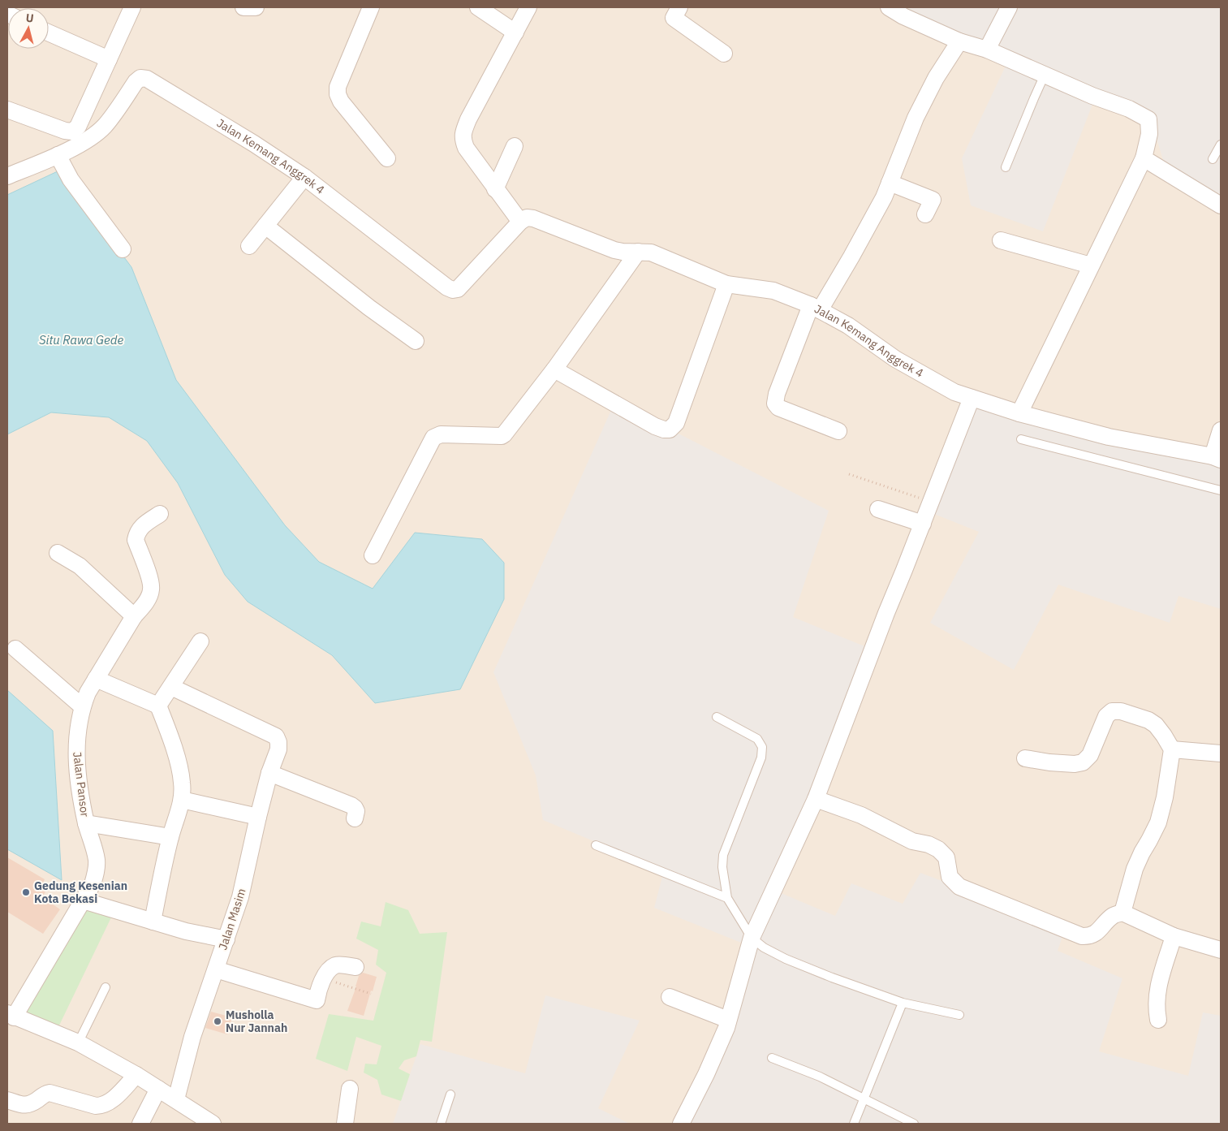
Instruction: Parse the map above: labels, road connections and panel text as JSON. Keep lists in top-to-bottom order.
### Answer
{
  "streets": {
    "street": ["Jalan Kemang Anggrek 4", "Jalan Pansor", "Jalan Masim"]
  },
  "crossings": [
    ["Jalan Pansor", "Jalan Masim"]
  ],
  "water": ["Situ Rawa Gede"],
  "places": ["Gedung Kesenian Kota Bekasi", "Musholla Nur Jannah"],
  "north": "top"
}
